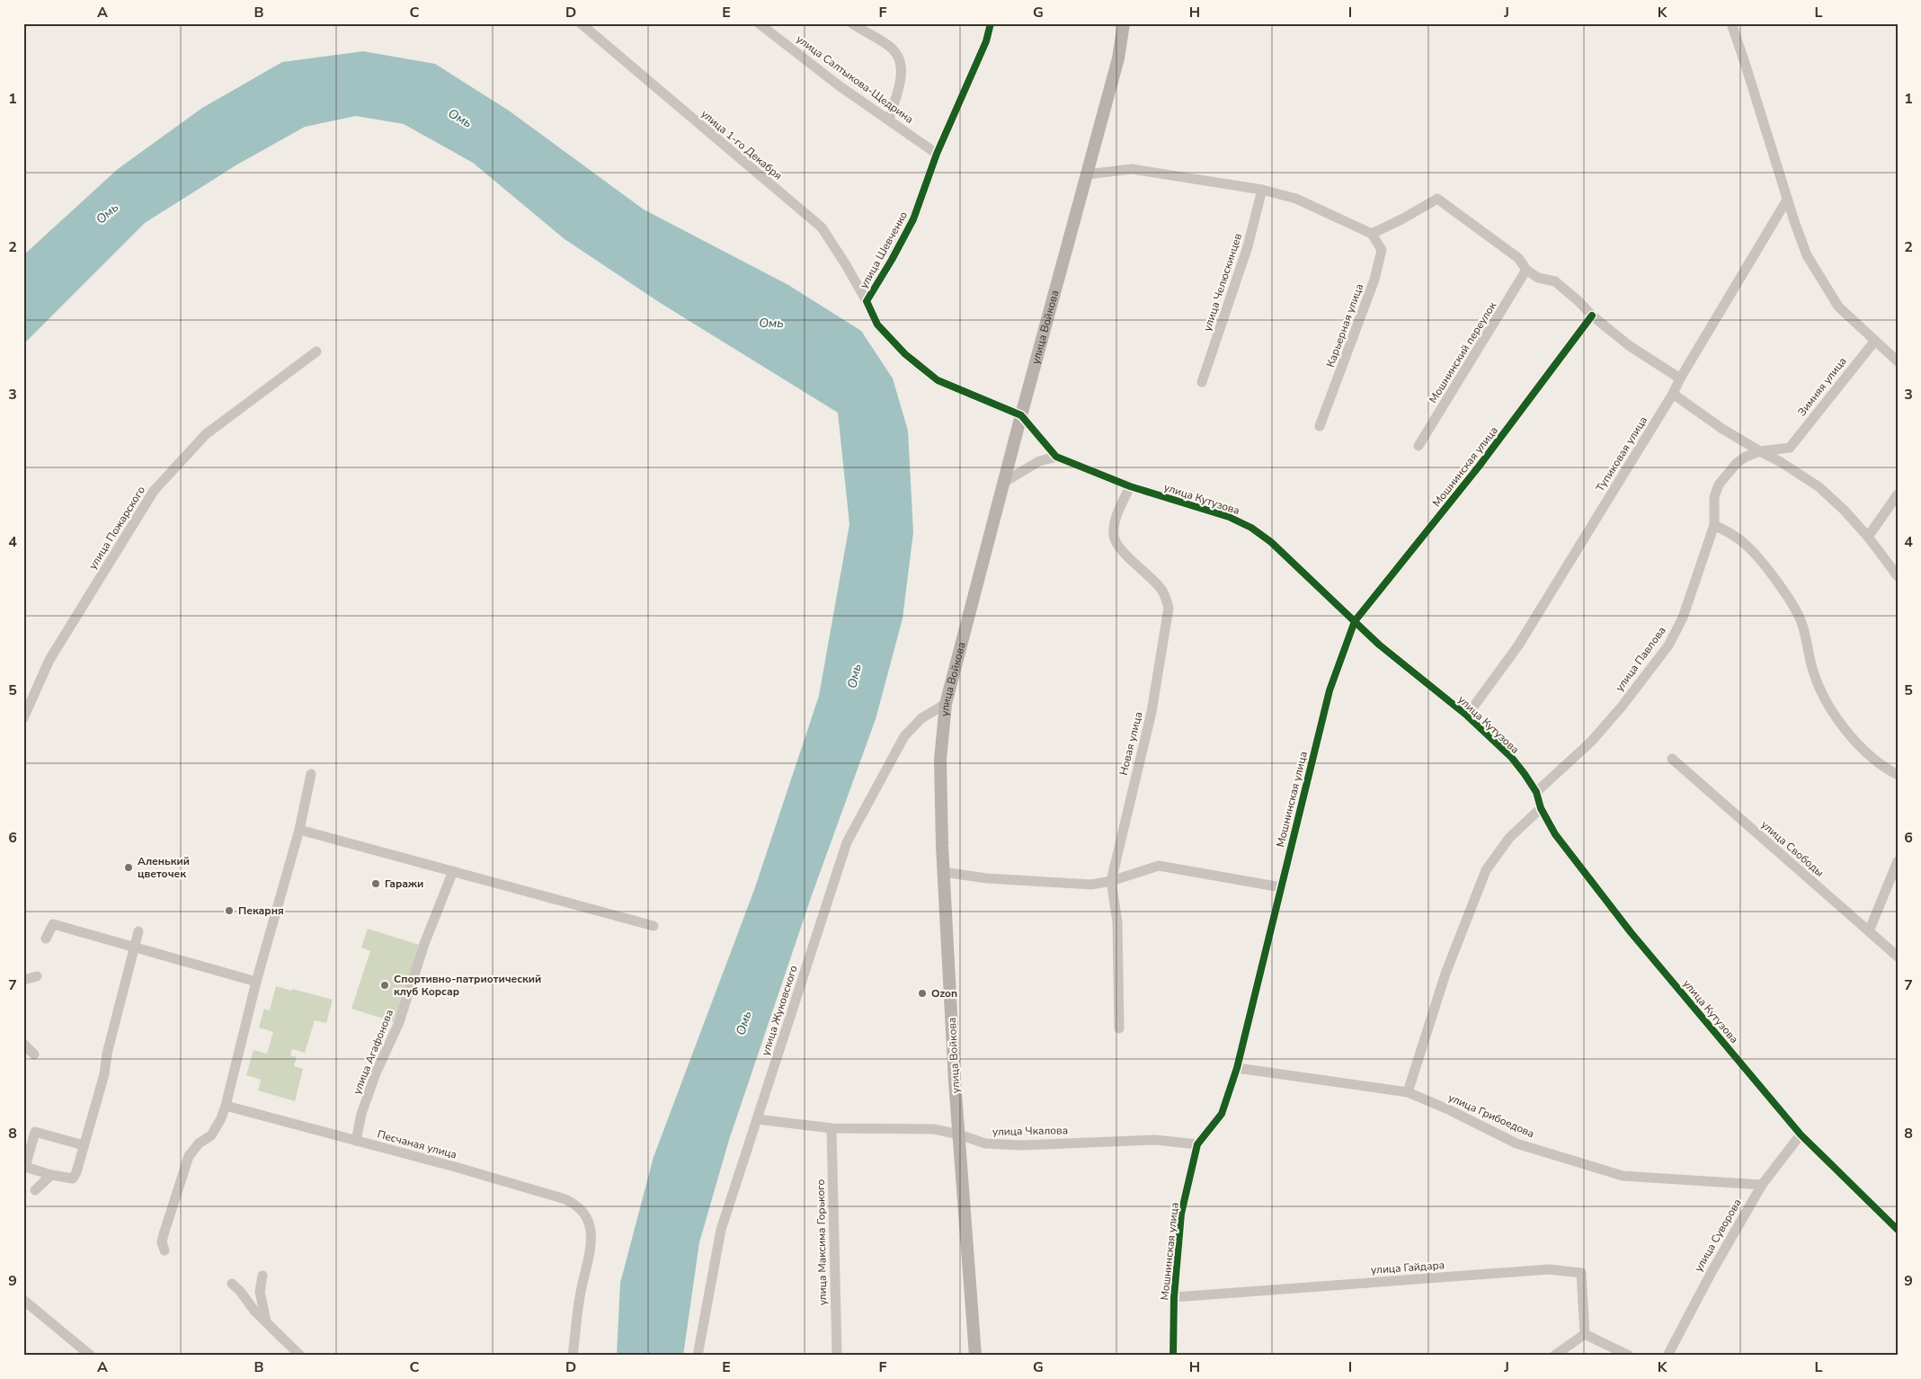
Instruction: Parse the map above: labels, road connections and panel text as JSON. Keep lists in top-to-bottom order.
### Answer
{
  "streets": {
    "main road": ["улица Войкова"],
    "street": [
      "улица Салтыкова-Щедрина",
      "улица 1-го Декабря",
      "улица Шевченко",
      "улица Челюскинцев",
      "Карьерная улица",
      "Мошнинский переулок",
      "Зимняя улица",
      "Тупиковая улица",
      "Мошнинская улица",
      "улица Кутузова",
      "улица Пожарского",
      "улица Павлова",
      "Новая улица",
      "улица Свободы",
      "улица Жуковского",
      "улица Агафонова",
      "улица Грибоедова",
      "улица Чкалова",
      "Песчаная улица",
      "улица Суворова",
      "улица Максима Горького",
      "улица Гайдара"
    ]
  },
  "crossings": [
    ["улица Салтыкова-Щедрина", "улица Шевченко"],
    ["улица 1-го Декабря", "улица Шевченко"],
    ["улица Шевченко", "улица Войкова"],
    ["улица Шевченко", "улица Кутузова"],
    ["улица Войкова", "улица Кутузова"],
    ["улица Войкова", "улица Жуковского"],
    ["улица Войкова", "улица Чкалова"],
    ["Зимняя улица", "улица Павлова"],
    ["Тупиковая улица", "улица Кутузова"],
    ["Мошнинская улица", "улица Кутузова"],
    ["Мошнинская улица", "улица Грибоедова"],
    ["Мошнинская улица", "улица Чкалова"],
    ["Мошнинская улица", "улица Гайдара"],
    ["улица Кутузова", "улица Павлова"],
    ["улица Кутузова", "Новая улица"],
    ["улица Кутузова", "улица Суворова"],
    ["улица Жуковского", "улица Чкалова"],
    ["улица Агафонова", "Песчаная улица"],
    ["улица Грибоедова", "улица Суворова"],
    ["улица Чкалова", "улица Максима Горького"]
  ],
  "water": ["Омь"],
  "places": [
    "Аленький цветочек",
    "Гаражи",
    "Пекарня",
    "Спортивно-патриотический клуб Корсар",
    "Ozon"
  ],
  "grid": {
    "columns": [
      "A",
      "B",
      "C",
      "D",
      "E",
      "F",
      "G",
      "H",
      "I",
      "J",
      "K",
      "L"
    ],
    "rows": [
      "1",
      "2",
      "3",
      "4",
      "5",
      "6",
      "7",
      "8",
      "9"
    ]
  }
}
